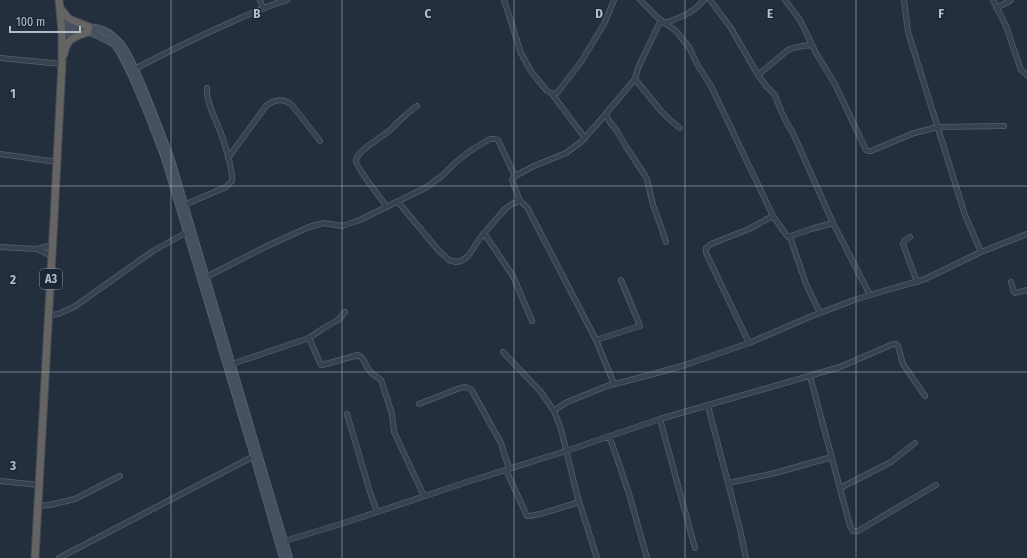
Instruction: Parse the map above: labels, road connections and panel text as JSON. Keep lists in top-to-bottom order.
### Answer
{
  "streets": {
    "highway": ["A3"]
  },
  "scale_bar": "100 m",
  "grid": {
    "columns": [
      "B",
      "C",
      "D",
      "E",
      "F"
    ],
    "rows": ["1", "2", "3"]
  }
}
